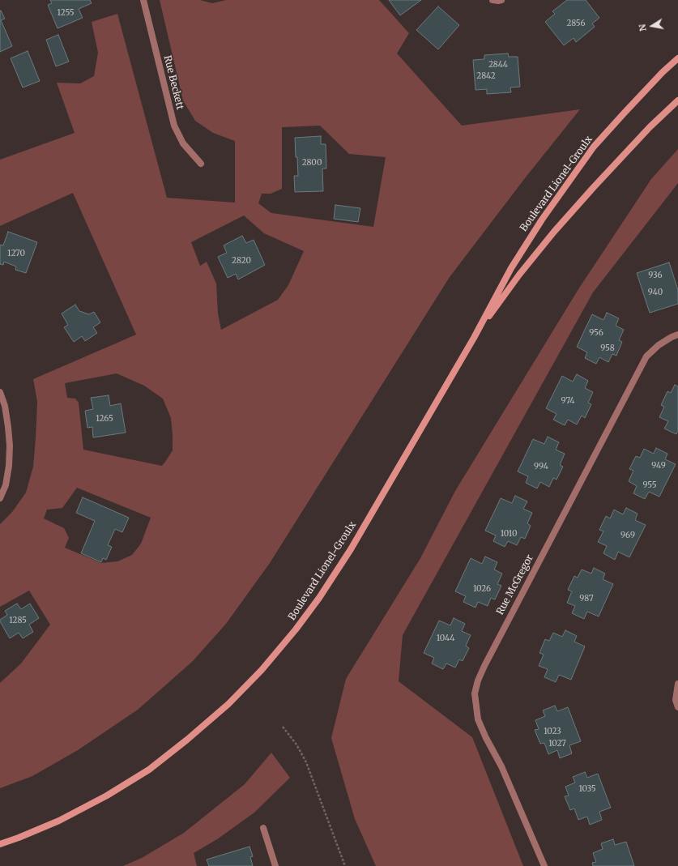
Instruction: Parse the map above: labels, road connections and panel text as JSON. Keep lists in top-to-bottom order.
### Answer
{
  "streets": {
    "main road": ["Boulevard Lionel-Groulx"],
    "street": ["Rue Beckett", "Rue McGregor"]
  },
  "house_numbers": [
    "1255",
    "2856",
    "2844",
    "2842",
    "2800",
    "1270",
    "2820",
    "936",
    "940",
    "956",
    "958",
    "974",
    "1265",
    "949",
    "994",
    "955",
    "1010",
    "969",
    "1026",
    "987",
    "1285",
    "1044",
    "1023",
    "1027",
    "1035"
  ],
  "north": "left"
}
